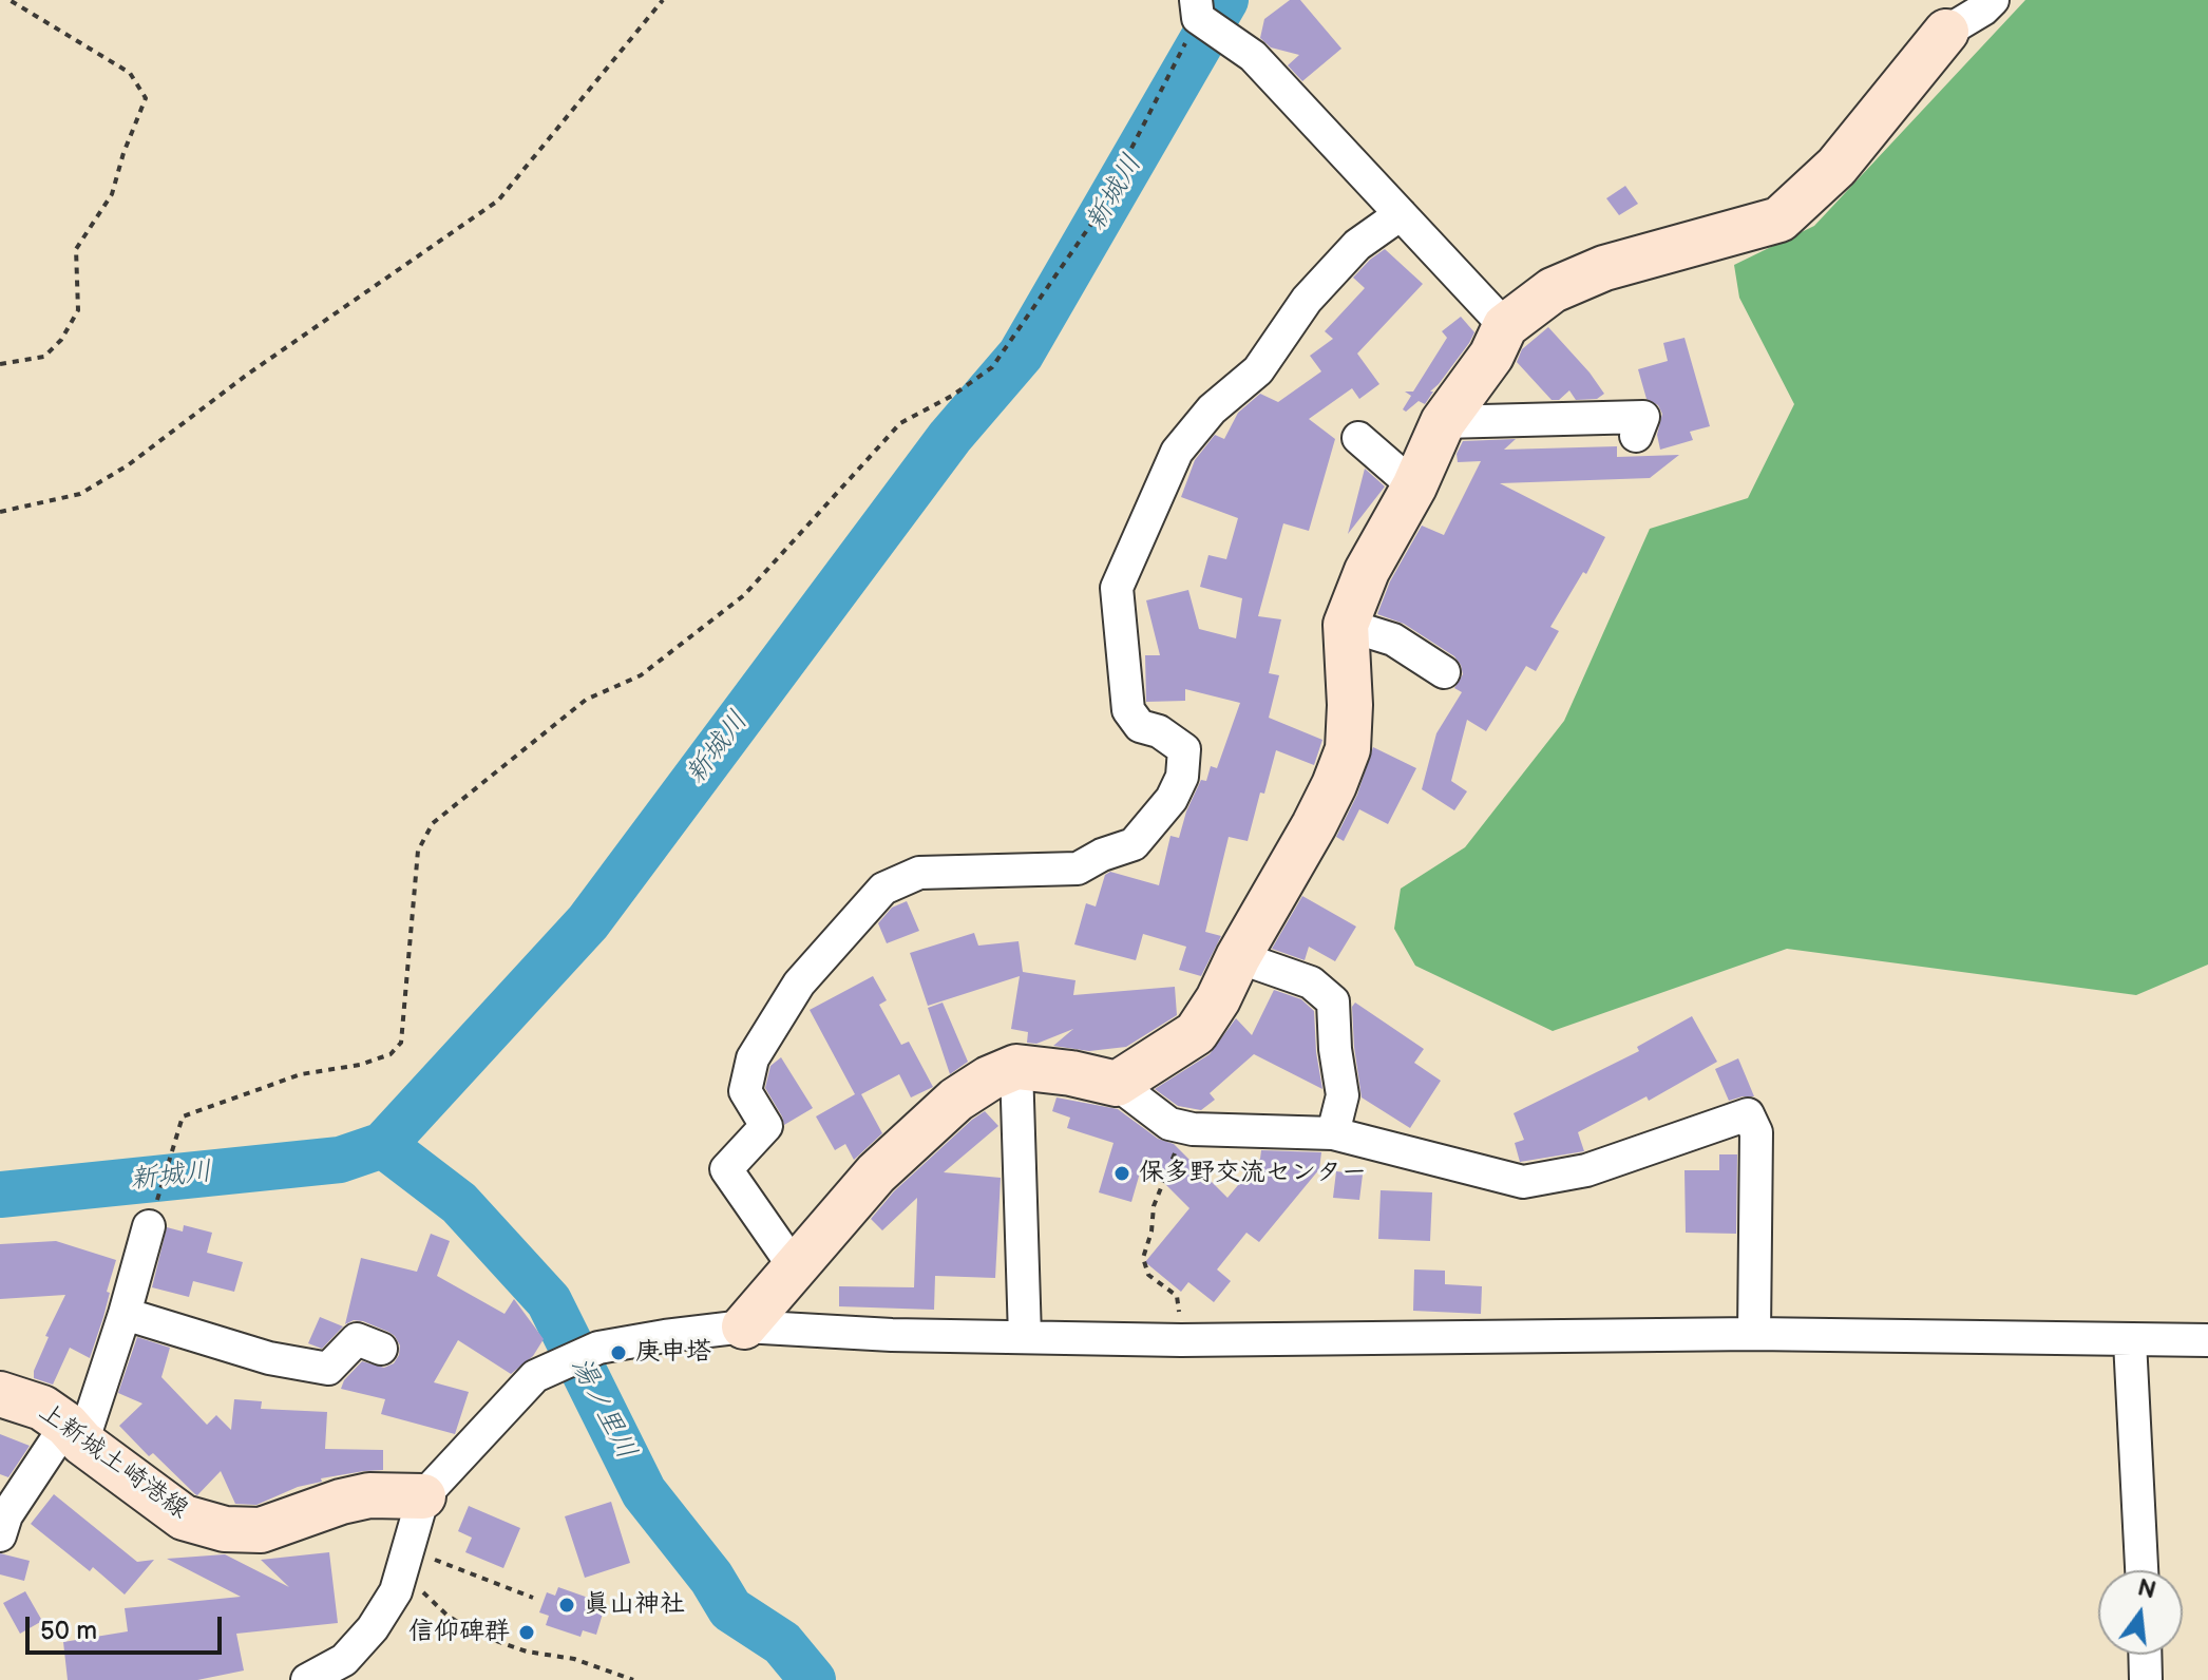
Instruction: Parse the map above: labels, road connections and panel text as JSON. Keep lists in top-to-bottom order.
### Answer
{
  "streets": {
    "street": ["上新城土崎港線"]
  },
  "water": ["新城川", "湯ノ里川"],
  "places": [
    "保多野交流センター",
    "庚申塔",
    "眞山神社",
    "信仰碑群"
  ],
  "scale_bar": "50 m",
  "north": "top"
}
